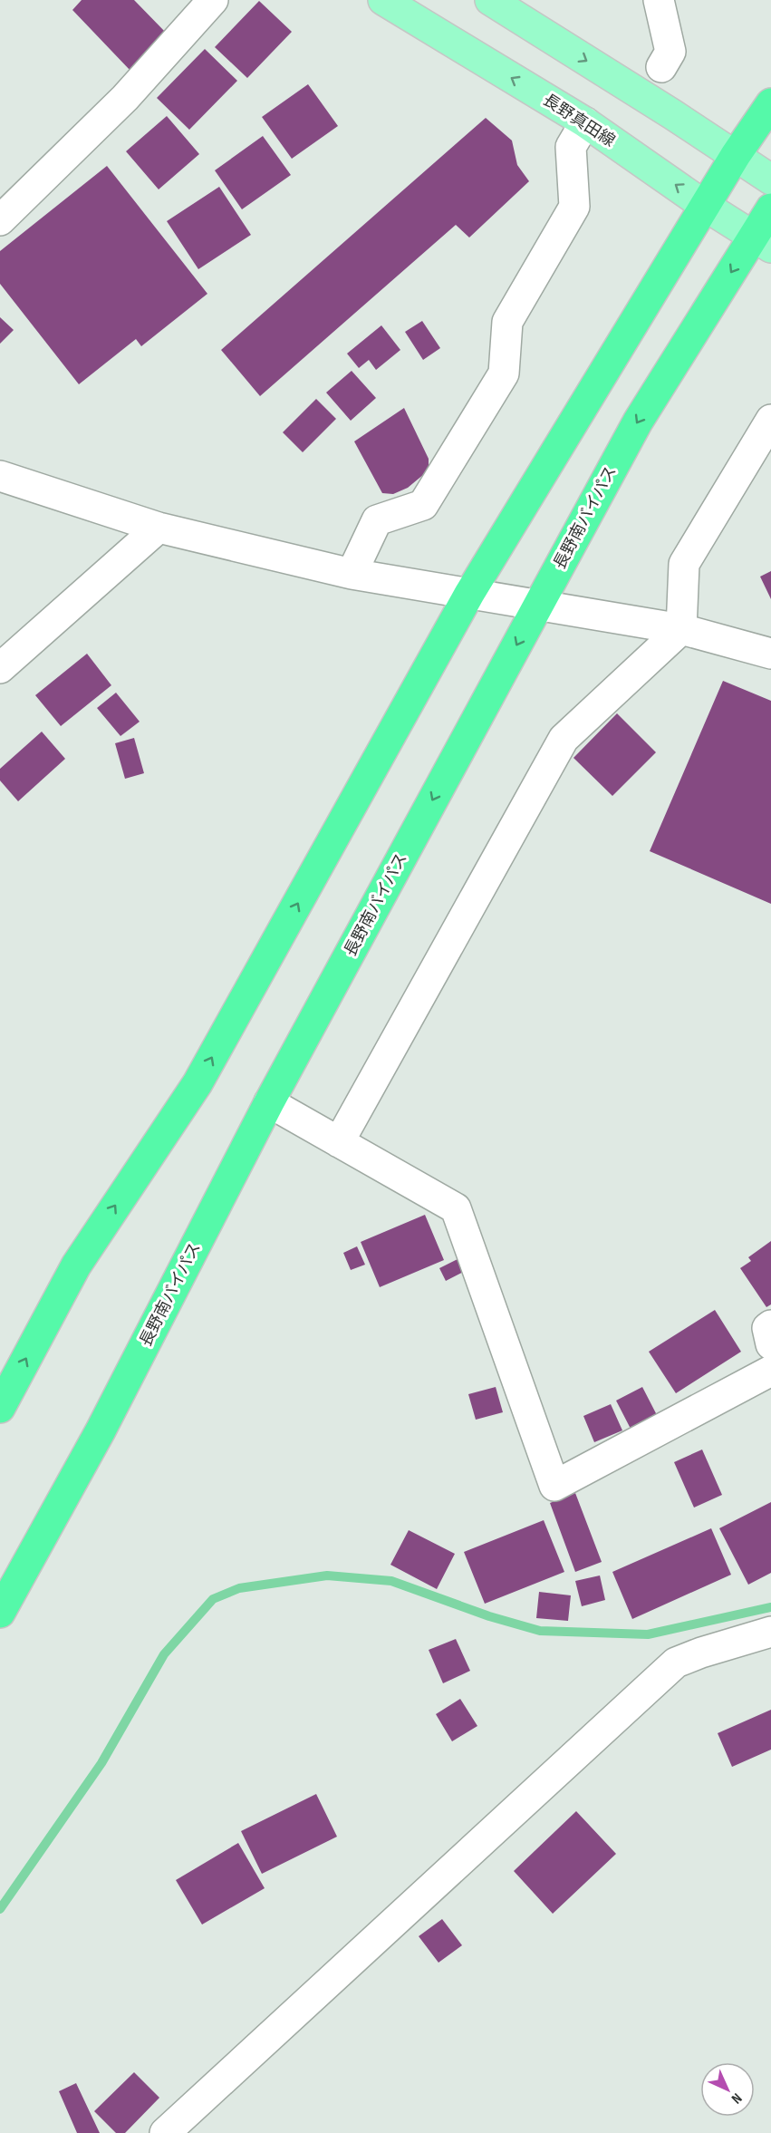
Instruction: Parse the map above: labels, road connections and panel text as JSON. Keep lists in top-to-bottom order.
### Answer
{
  "streets": {
    "highway": ["長野南バイパス"],
    "main road": ["長野真田線"]
  },
  "crossings": [
    ["長野真田線", "長野南バイパス"]
  ],
  "north": "bottom right"
}
